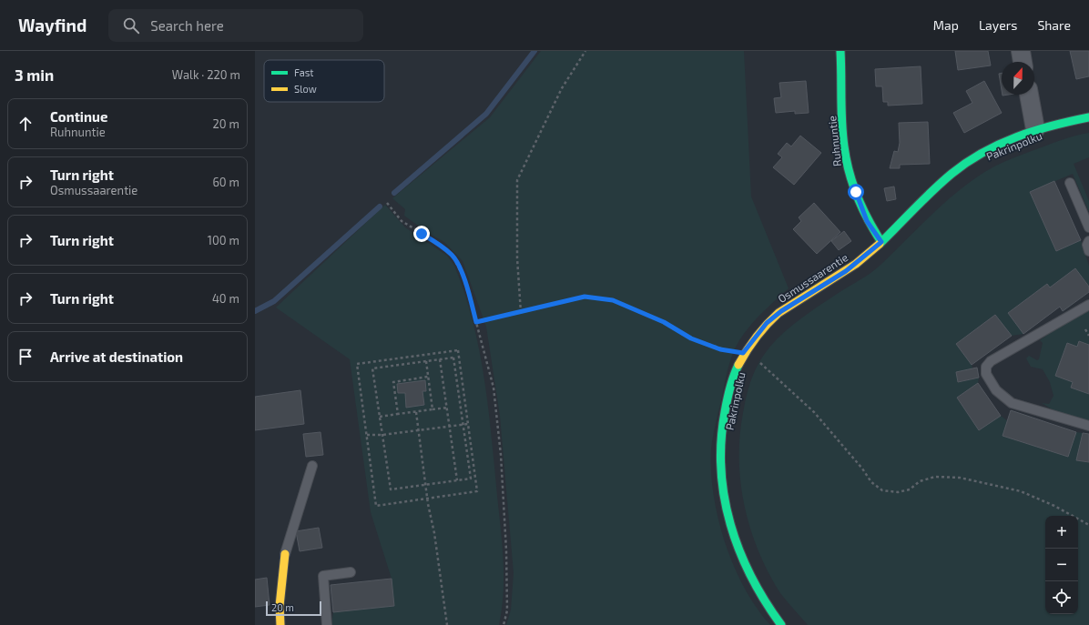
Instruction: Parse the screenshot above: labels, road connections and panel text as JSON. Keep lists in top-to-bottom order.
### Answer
{
  "streets": {
    "street": ["Ruhnuntie", "Osmussaarentie"]
  },
  "crossings": [
    ["Ruhnuntie", "Osmussaarentie"]
  ],
  "legend": ["Fast", "Slow"],
  "scale_bar": "20 m",
  "north": "top",
  "page": {
    "header": "Wayfind",
    "search": "Search here",
    "nav": ["Map", "Layers", "Share"],
    "heading": ["3 min", "Walk · 220 m"],
    "list": [
      ["Continue", "Ruhnuntie", "20 m"],
      ["Turn right", "Osmussaarentie", "60 m"],
      ["Turn right", "100 m"],
      ["Turn right", "40 m"],
      "Arrive at destination"
    ],
    "map_buttons": ["+", "−"],
    "scale": "20 m"
  }
}
